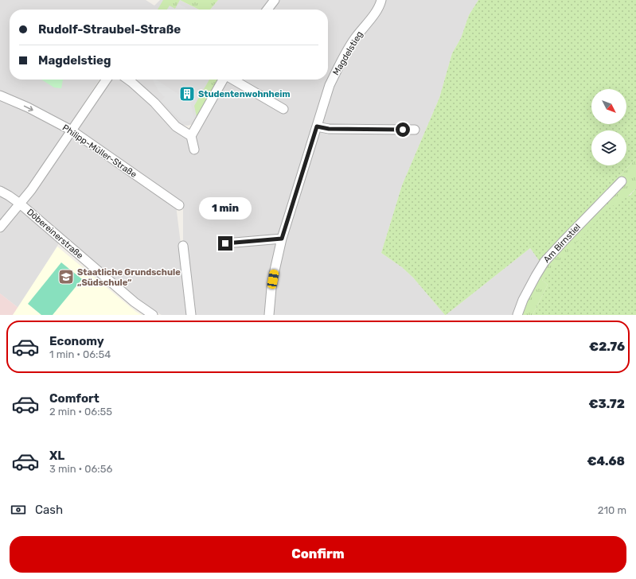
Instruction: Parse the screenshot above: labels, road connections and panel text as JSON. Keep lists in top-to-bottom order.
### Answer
{
  "streets": {
    "street": [
      "Magdelstieg",
      "Philipp-Müller-Straße",
      "Döbereinerstraße",
      "Am Birnstiel"
    ]
  },
  "one_way": ["Philipp-Müller-Straße"],
  "places": {
    "building": ["Studentenwohnheim"],
    "school or university": ["Staatliche Grundschule „Südschule“"]
  },
  "north": "bottom right",
  "page": {
    "banner": ["Rudolf-Straubel-Straße", "Magdelstieg"],
    "bubble": "1 min",
    "list": [
      {
        "name": "Economy",
        "note": "1 min · 06:54",
        "value": "€2.76"
      },
      {
        "name": "Comfort",
        "note": "2 min · 06:55",
        "value": "€3.72"
      },
      {
        "name": "XL",
        "note": "3 min · 06:56",
        "value": "€4.68"
      }
    ],
    "pay": ["Cash", "210 m"],
    "buttons": "Confirm"
  }
}
